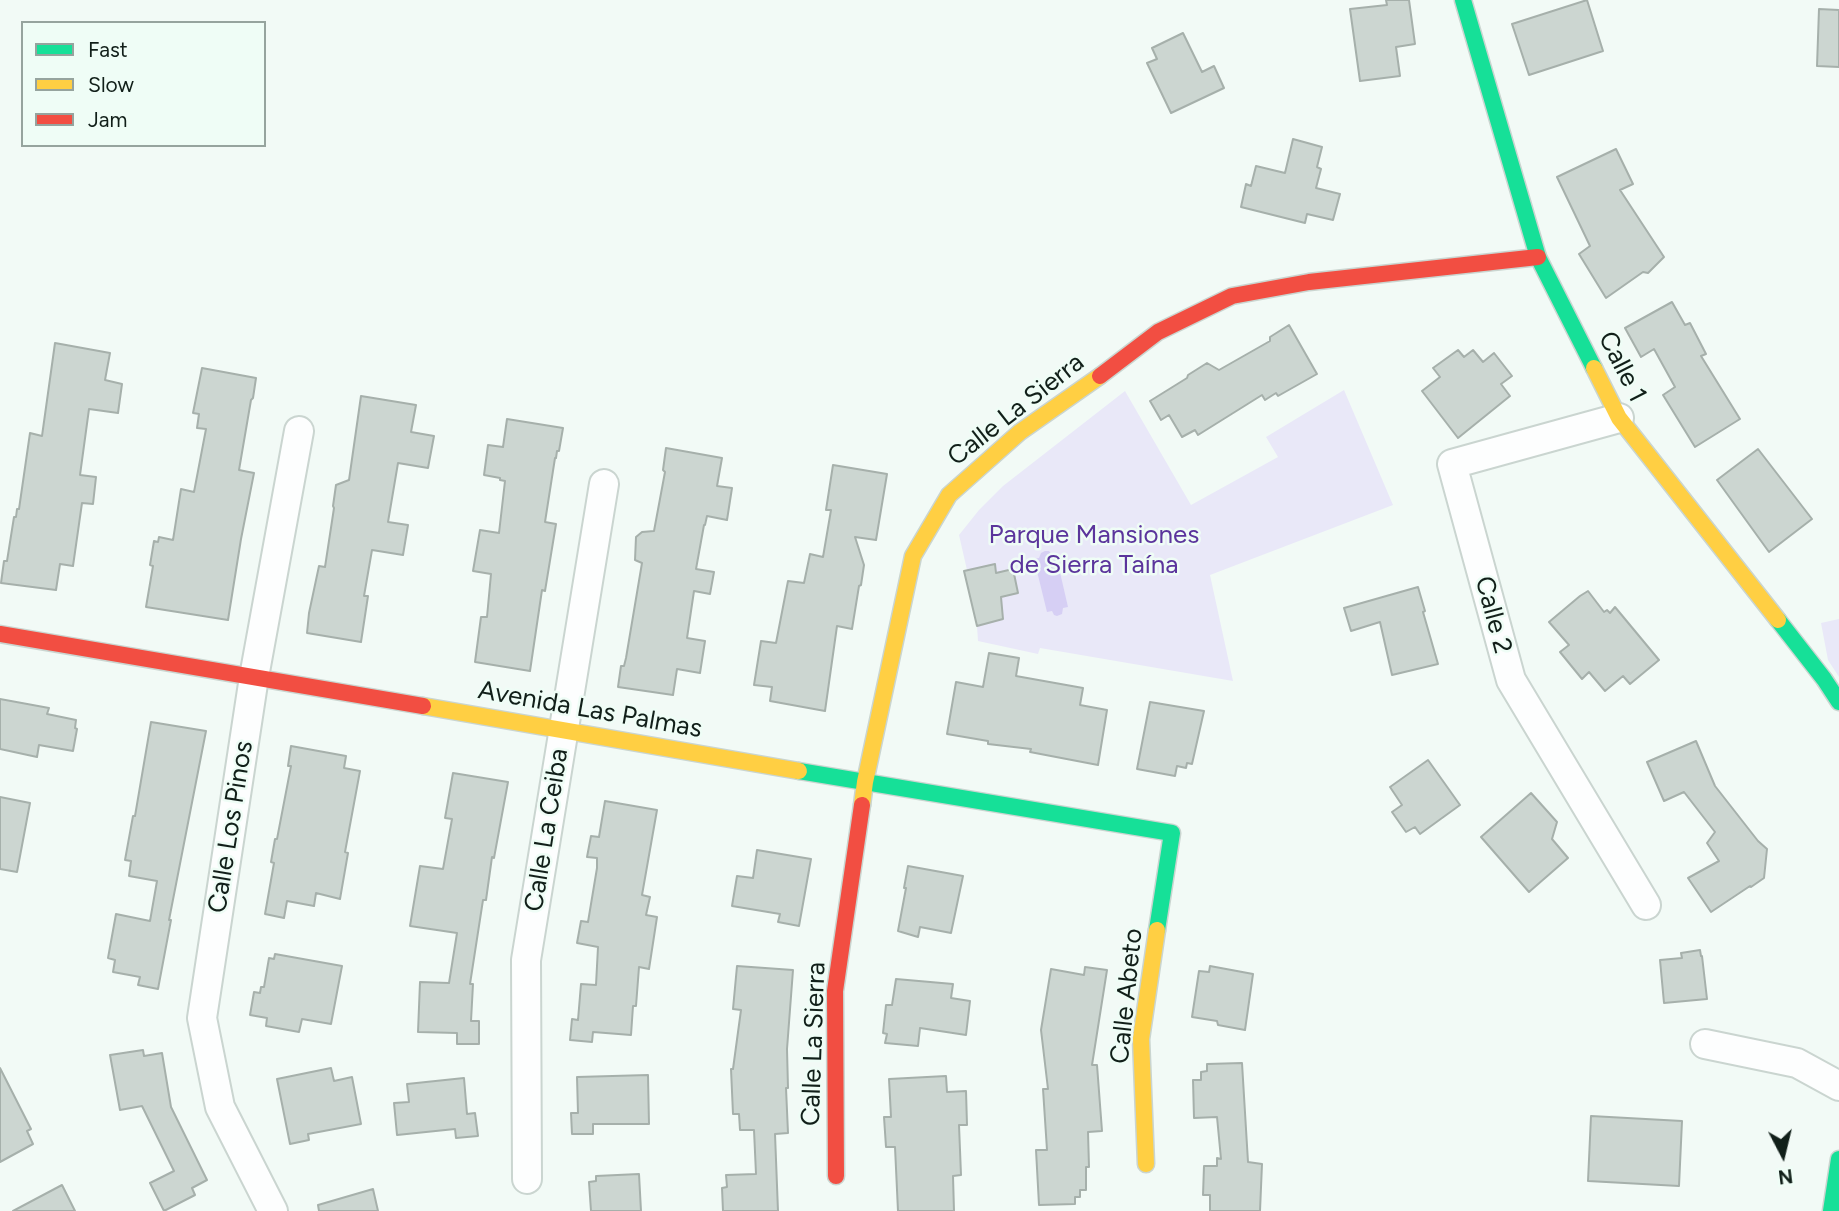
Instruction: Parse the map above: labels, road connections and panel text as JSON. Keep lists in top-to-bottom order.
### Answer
{
  "streets": {
    "street": [
      "Calle 1",
      "Calle La Sierra",
      "Calle 2",
      "Avenida Las Palmas",
      "Calle Los Pinos",
      "Calle La Ceiba",
      "Calle Abeto"
    ]
  },
  "crossings": [
    ["Calle 1", "Calle La Sierra"],
    ["Calle 1", "Calle 2"],
    ["Calle La Sierra", "Avenida Las Palmas"],
    ["Avenida Las Palmas", "Calle Los Pinos"],
    ["Avenida Las Palmas", "Calle La Ceiba"],
    ["Avenida Las Palmas", "Calle Abeto"]
  ],
  "parks": ["Parque Mansiones de Sierra Taína"],
  "legend": ["Fast", "Slow", "Jam"],
  "north": "bottom"
}
